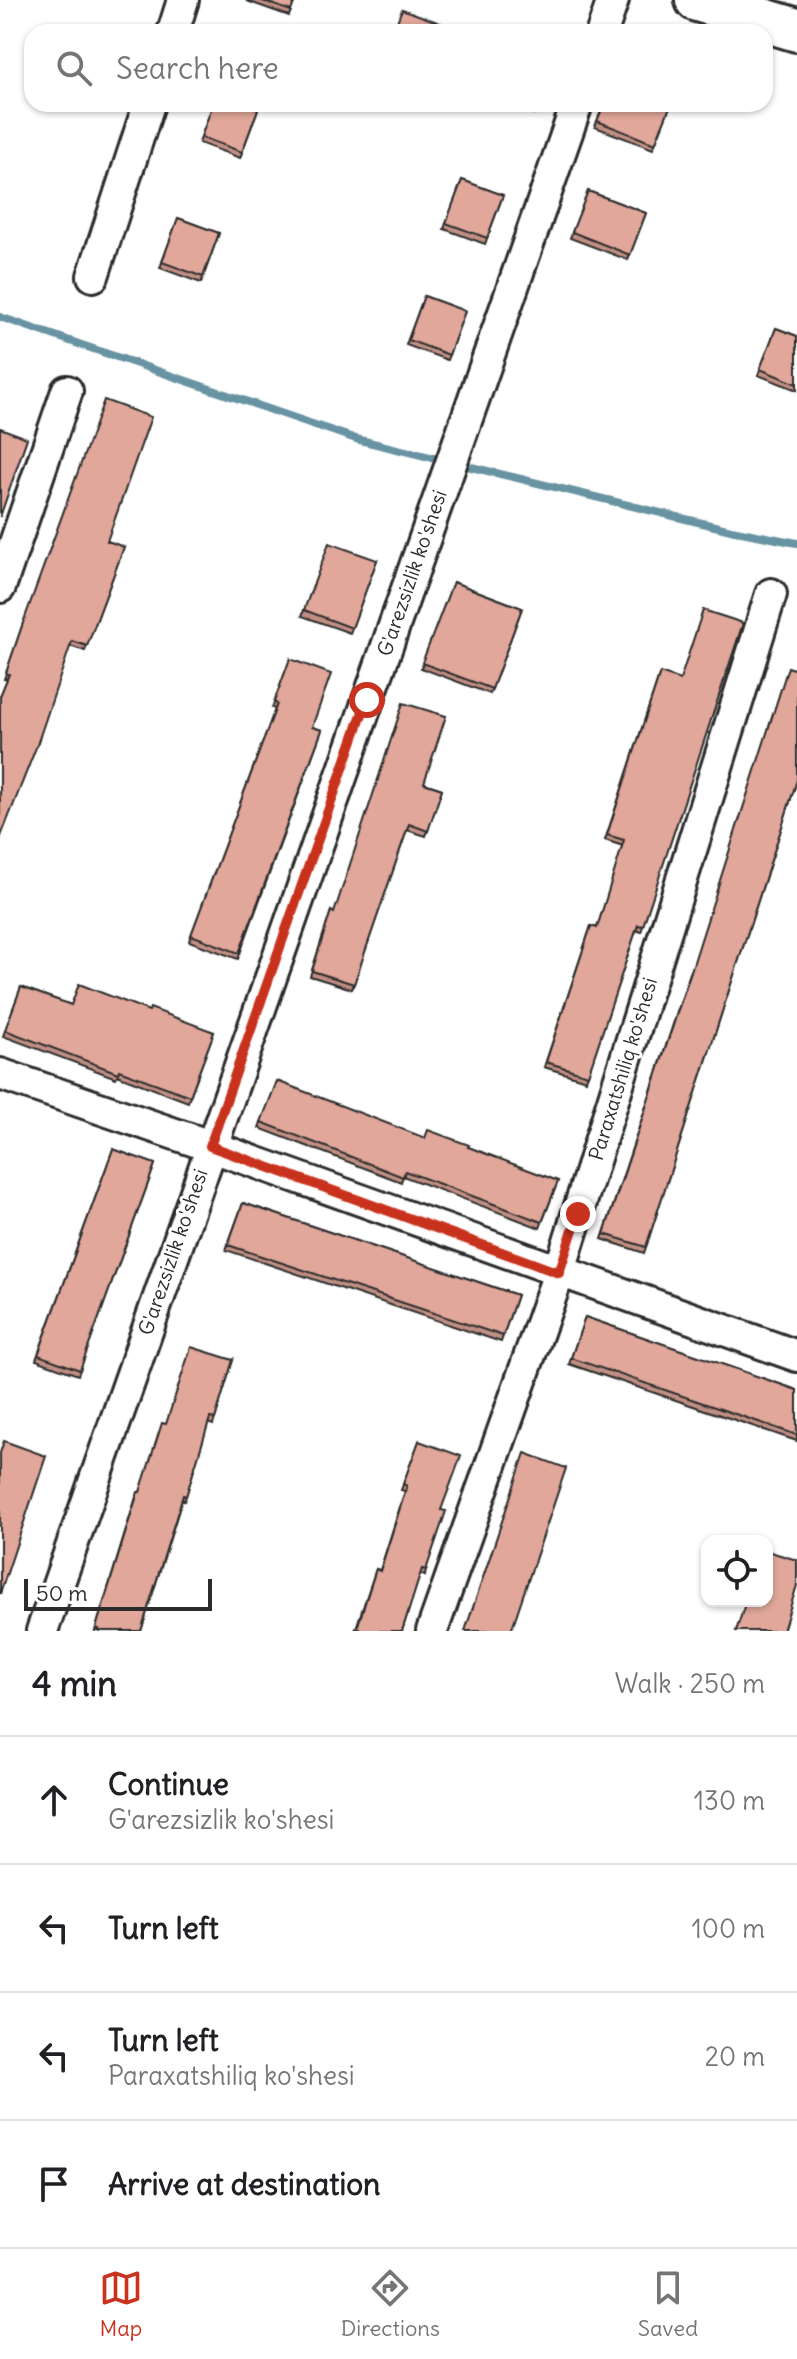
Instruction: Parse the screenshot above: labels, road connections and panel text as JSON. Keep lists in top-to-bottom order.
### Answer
{
  "streets": {
    "street": ["G'arezsizlik ko'shesi", "Paraxatshiliq ko'shesi"]
  },
  "scale_bar": "50 m",
  "page": {
    "search": "Search here",
    "scale": "50 m",
    "heading": ["4 min", "Walk · 250 m"],
    "list": [
      ["Continue", "G'arezsizlik ko'shesi", "130 m"],
      ["Turn left", "100 m"],
      ["Turn left", "Paraxatshiliq ko'shesi", "20 m"],
      "Arrive at destination"
    ],
    "nav": ["Map", "Directions", "Saved"]
  }
}
